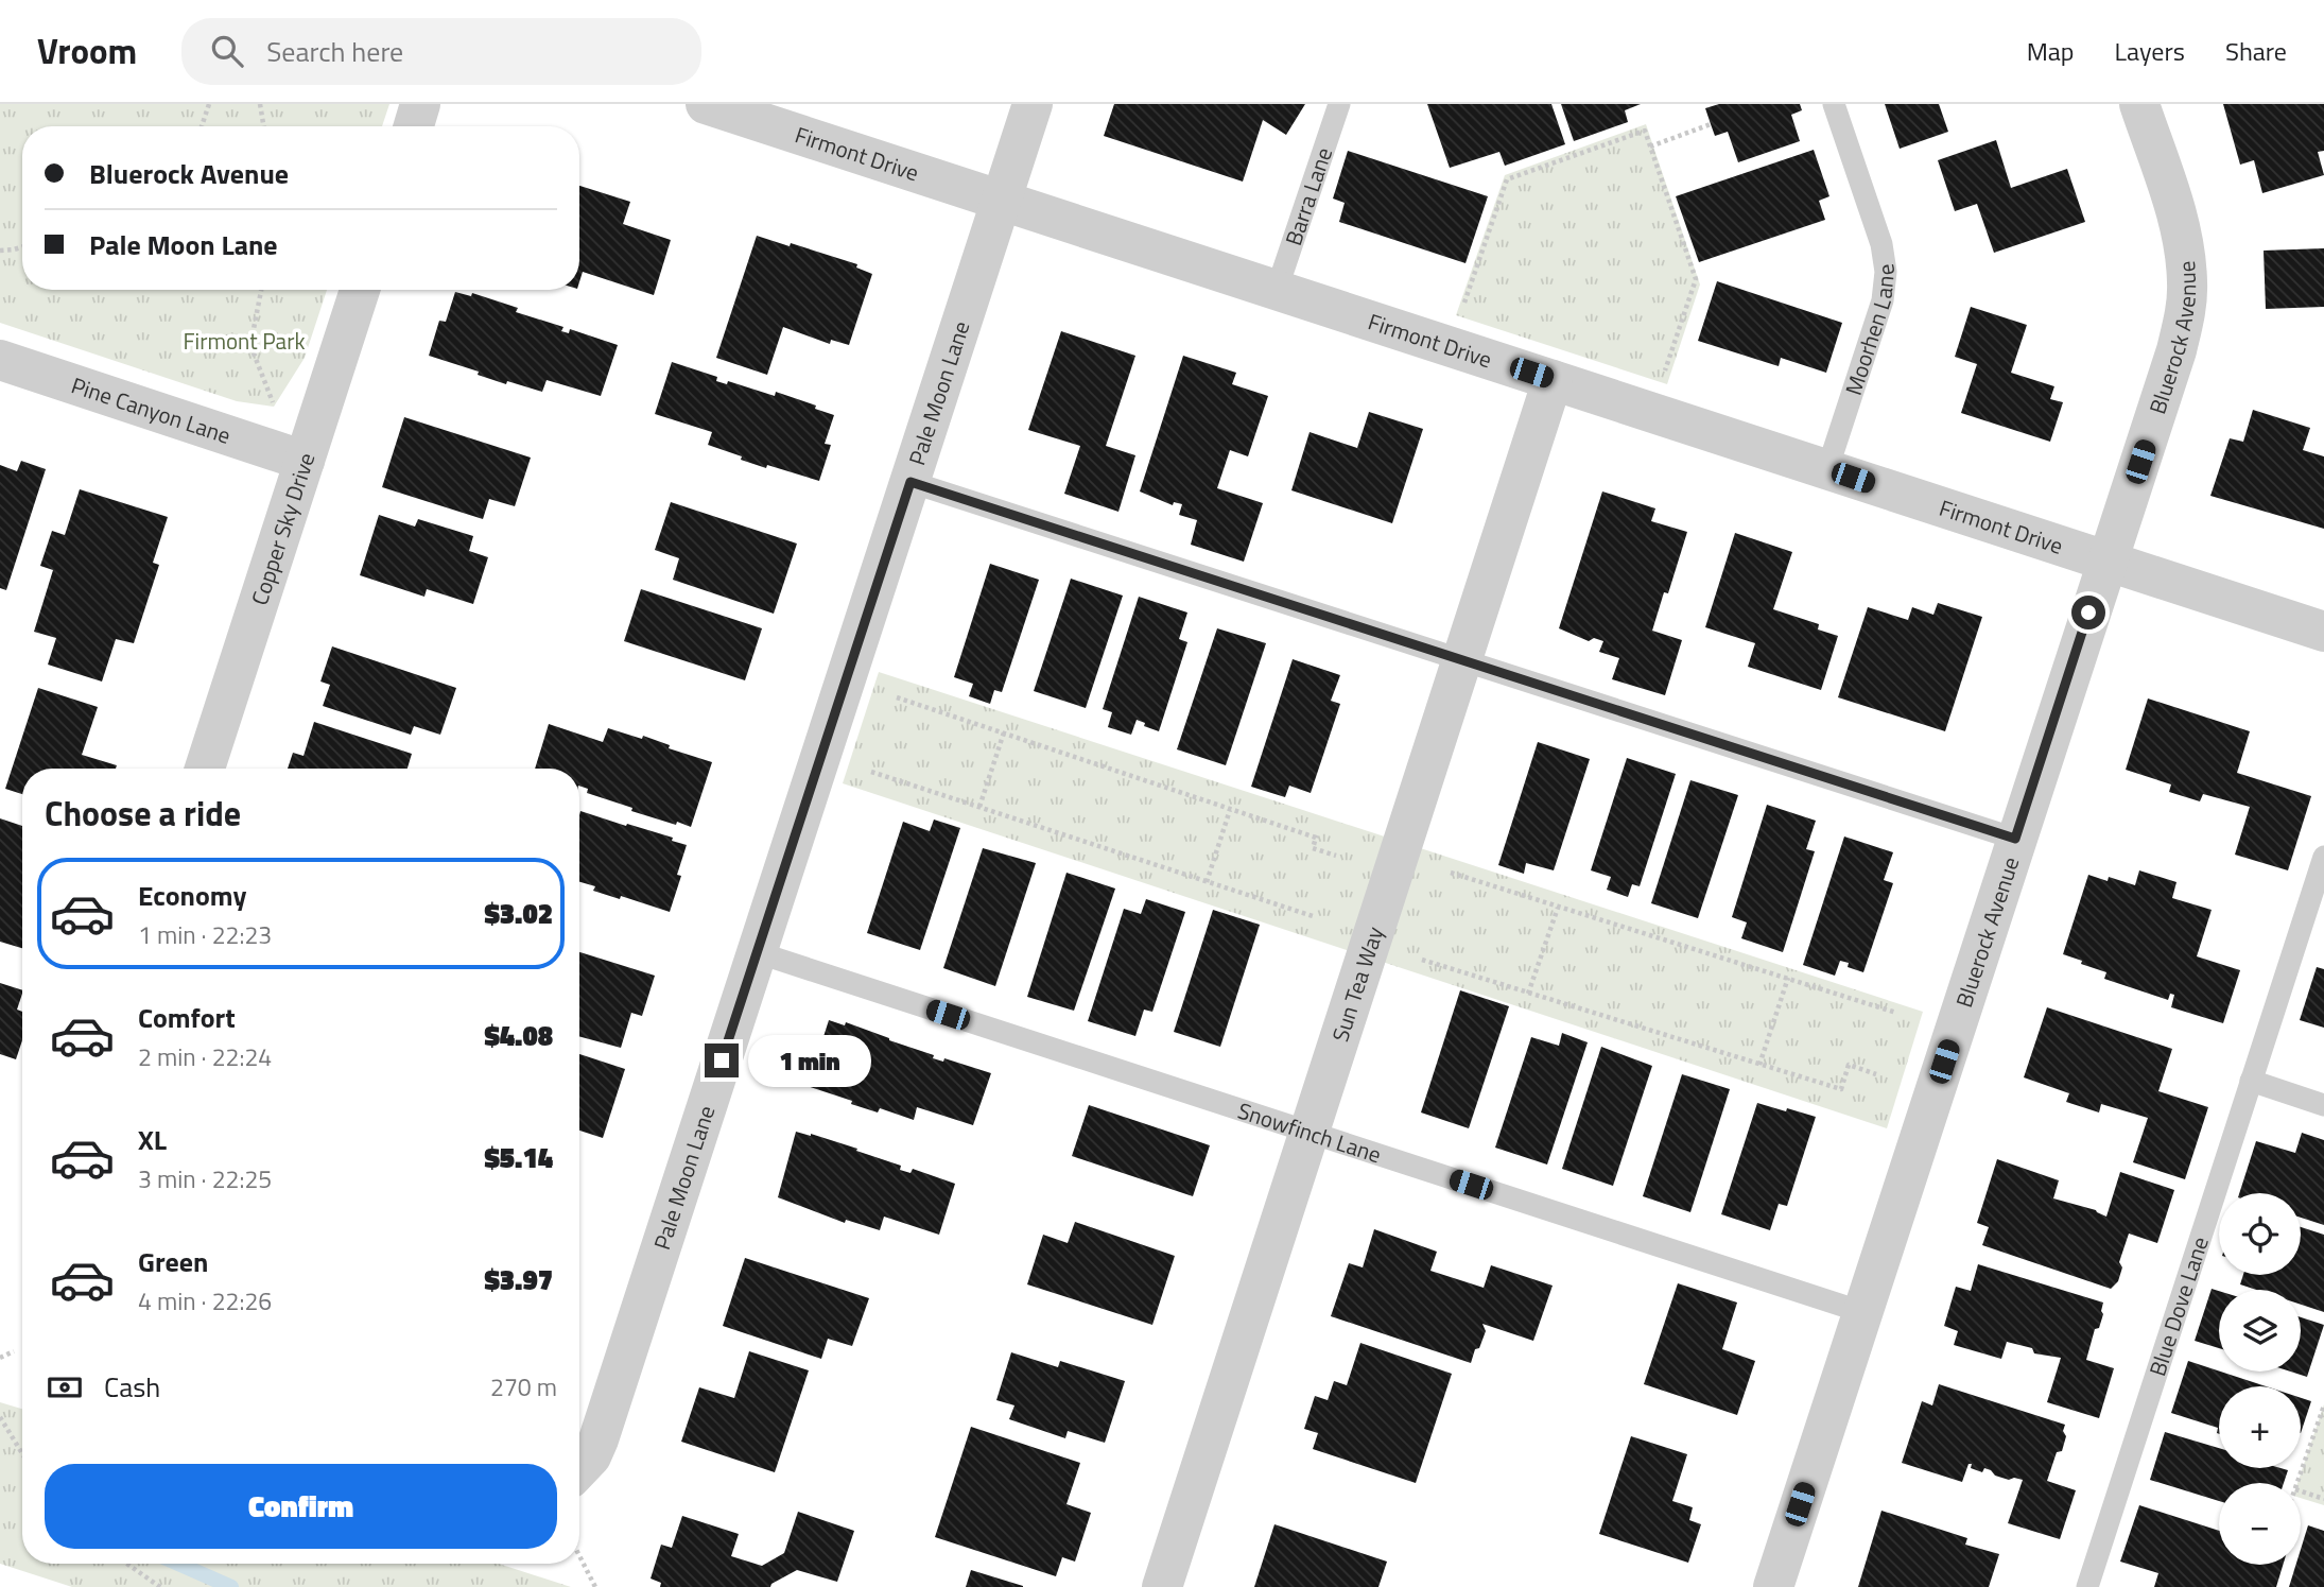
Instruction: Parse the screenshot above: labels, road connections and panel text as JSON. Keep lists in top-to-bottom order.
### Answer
{
  "streets": {
    "street": [
      "Firmont Drive",
      "Bluerock Avenue",
      "Pale Moon Lane",
      "Pine Canyon Lane",
      "Copper Sky Drive",
      "Sun Tea Way"
    ],
    "lane": [
      "Barra Lane",
      "Moorhen Lane",
      "Snowfinch Lane",
      "Blue Dove Lane"
    ]
  },
  "crossings": [
    ["Firmont Drive", "Barra Lane"],
    ["Firmont Drive", "Moorhen Lane"],
    ["Firmont Drive", "Bluerock Avenue"],
    ["Firmont Drive", "Pale Moon Lane"],
    ["Firmont Drive", "Sun Tea Way"],
    ["Bluerock Avenue", "Snowfinch Lane"],
    ["Pale Moon Lane", "Snowfinch Lane"],
    ["Pine Canyon Lane", "Copper Sky Drive"],
    ["Sun Tea Way", "Snowfinch Lane"]
  ],
  "parks": ["Firmont Park"],
  "page": {
    "header": "Vroom",
    "search": "Search here",
    "nav": ["Map", "Layers", "Share"],
    "banner": ["Bluerock Avenue", "Pale Moon Lane"],
    "heading": "Choose a ride",
    "list": [
      {
        "name": "Economy",
        "note": "1 min · 22:23",
        "value": "$3.02"
      },
      {
        "name": "Comfort",
        "note": "2 min · 22:24",
        "value": "$4.08"
      },
      {
        "name": "XL",
        "note": "3 min · 22:25",
        "value": "$5.14"
      },
      {
        "name": "Green",
        "note": "4 min · 22:26",
        "value": "$3.97"
      }
    ],
    "bubble": "1 min",
    "map_buttons": ["+", "−"],
    "pay": ["Cash", "270 m"],
    "buttons": "Confirm"
  }
}
